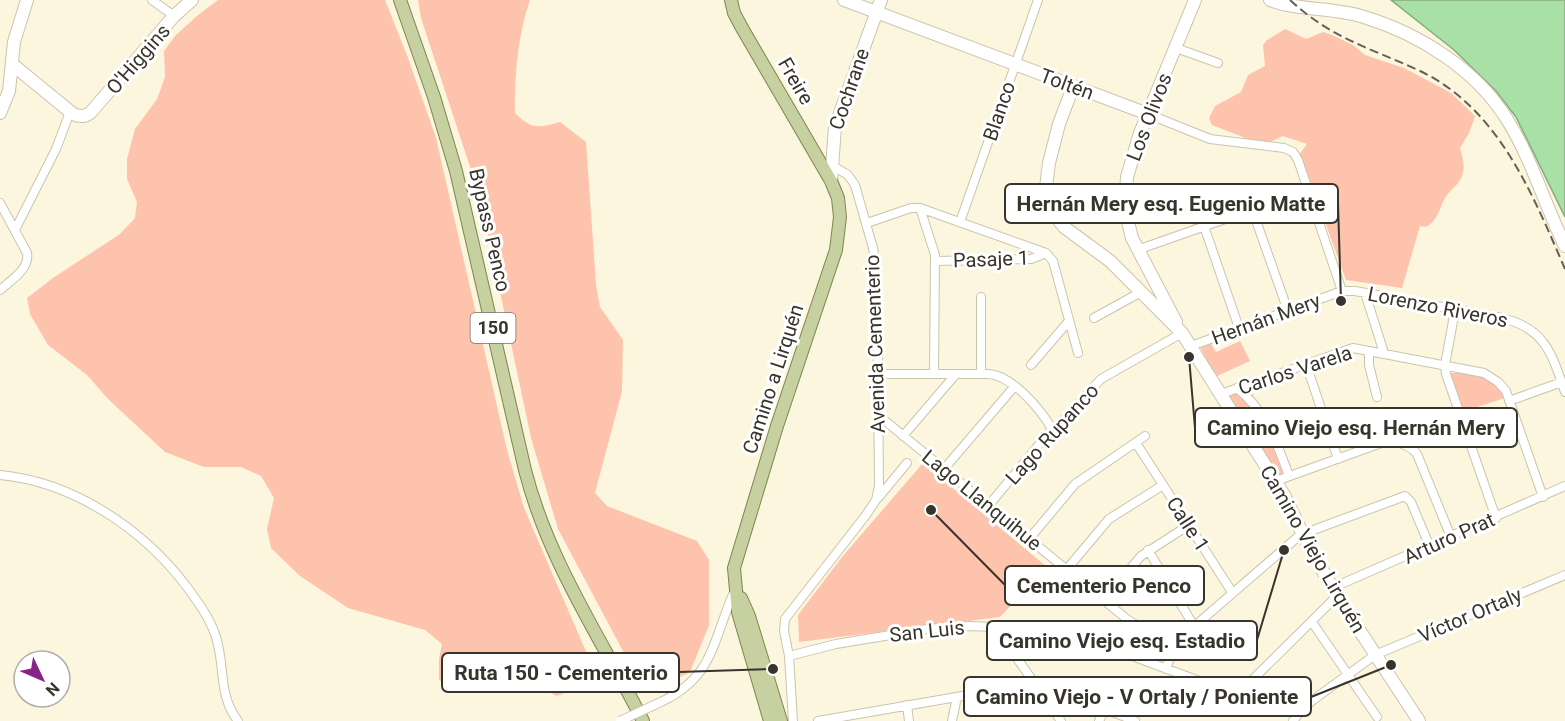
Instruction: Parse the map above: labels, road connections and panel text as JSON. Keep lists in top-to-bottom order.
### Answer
{
  "streets": {
    "main road": [
      "Freire",
      "Bypass Penco",
      "150",
      "Camino a Lirquén"
    ],
    "street": [
      "O'Higgins",
      "Toltén",
      "Cochrane",
      "Blanco",
      "Los Olivos",
      "Pasaje 1",
      "Lorenzo Riveros",
      "Hernán Mery",
      "Avenida Cementerio",
      "Carlos Varela",
      "Lago Rupanco",
      "Lago Llanquihue",
      "Calle 1",
      "Arturo Prat",
      "Camino Viejo Lirquén",
      "Víctor Ortaly",
      "San Luis"
    ]
  },
  "crossings": [
    ["Freire", "Cochrane"],
    ["Freire", "Camino a Lirquén"],
    ["Toltén", "Cochrane"],
    ["Toltén", "Blanco"],
    ["Toltén", "Los Olivos"],
    ["Toltén", "Camino Viejo Lirquén"],
    ["Cochrane", "Avenida Cementerio"],
    ["Cochrane", "Camino a Lirquén"],
    ["Los Olivos", "Lago Rupanco"],
    ["Los Olivos", "Camino Viejo Lirquén"],
    ["Lorenzo Riveros", "Hernán Mery"],
    ["Hernán Mery", "Camino Viejo Lirquén"],
    ["Avenida Cementerio", "Lago Llanquihue"],
    ["Carlos Varela", "Arturo Prat"],
    ["Carlos Varela", "Camino Viejo Lirquén"],
    ["Lago Rupanco", "Lago Llanquihue"],
    ["Lago Rupanco", "Camino Viejo Lirquén"],
    ["Arturo Prat", "Camino Viejo Lirquén"],
    ["Camino Viejo Lirquén", "Víctor Ortaly"]
  ],
  "places": [
    "Hernán Mery esq. Eugenio Matte",
    "Camino Viejo esq. Hernán Mery",
    "Cementerio Penco",
    "Camino Viejo esq. Estadio",
    "Camino Viejo - V Ortaly / Poniente",
    "Ruta 150 - Cementerio"
  ],
  "north": "bottom right"
}
